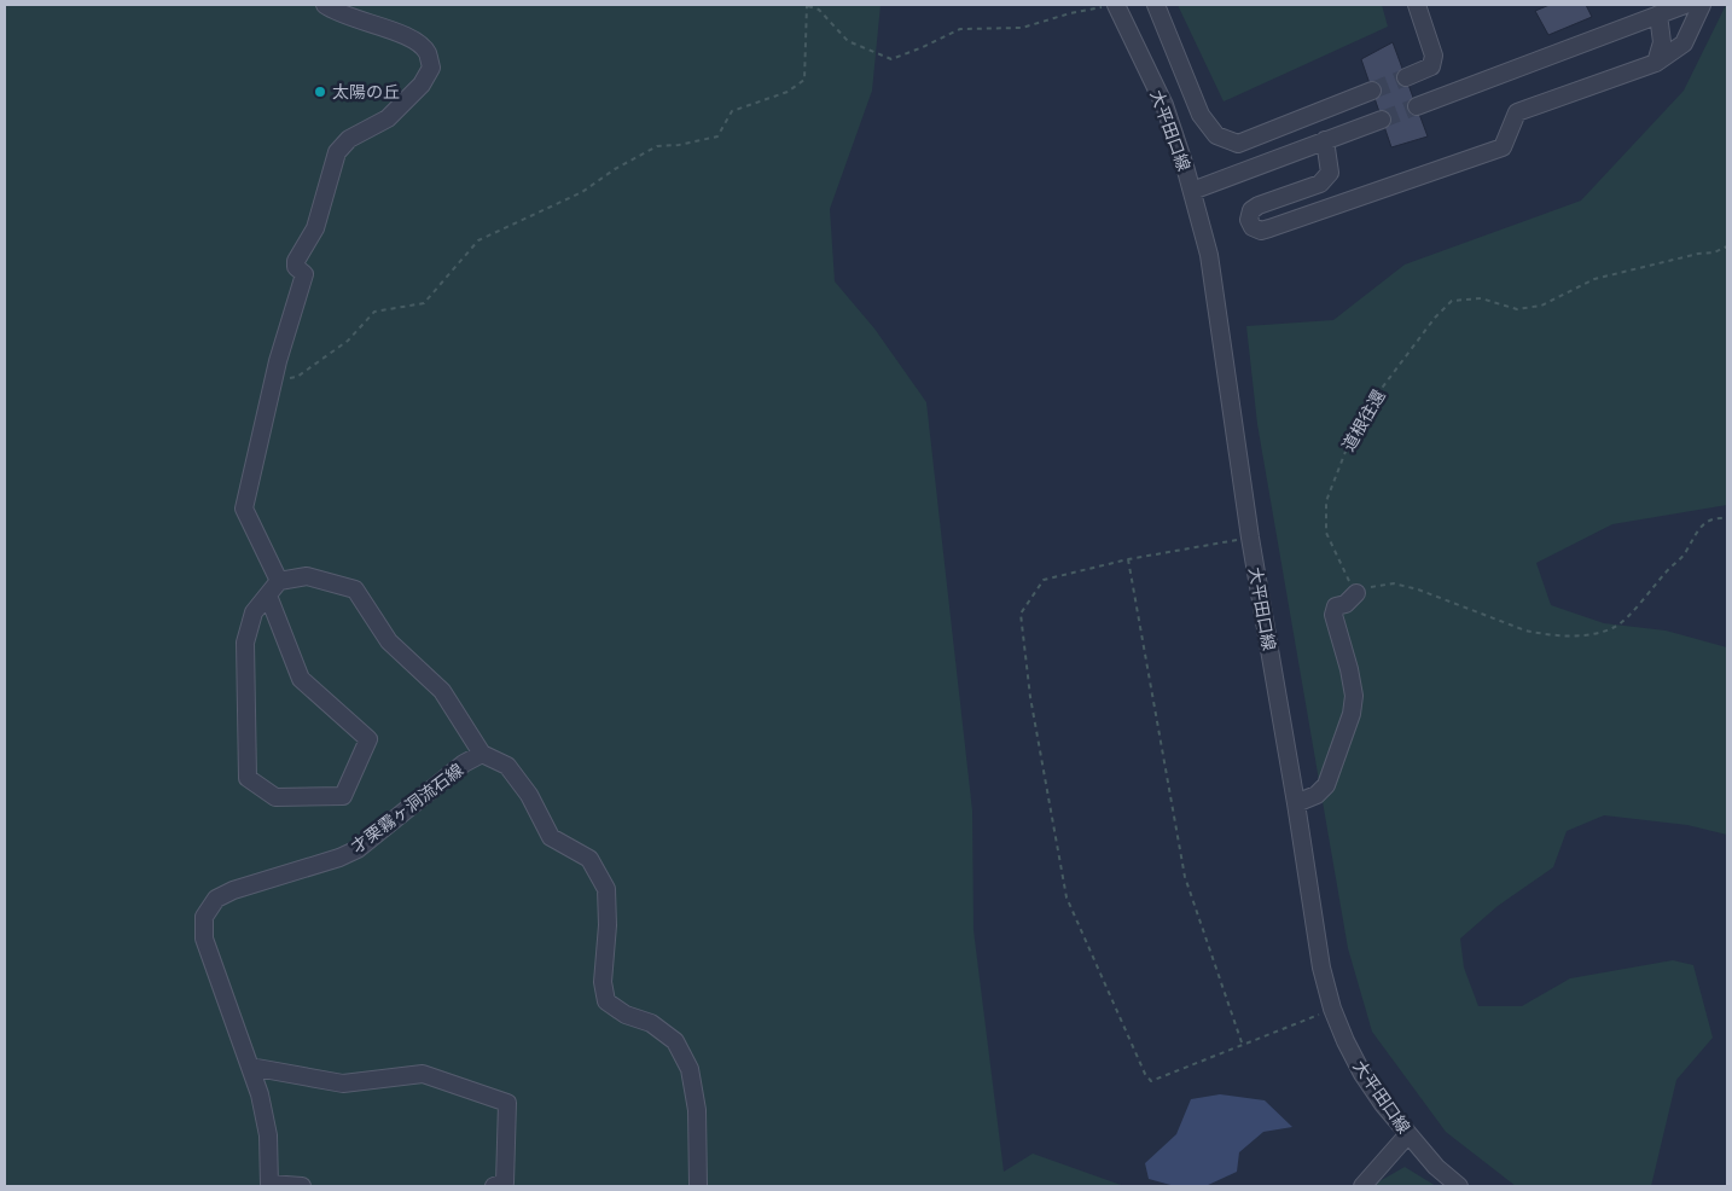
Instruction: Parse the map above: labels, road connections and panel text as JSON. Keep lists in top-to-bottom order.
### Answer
{
  "streets": {
    "street": ["大平田口線", "才栗霧ヶ洞流石線"],
    "path": ["道根往還"]
  },
  "places": ["太陽の丘"]
}
